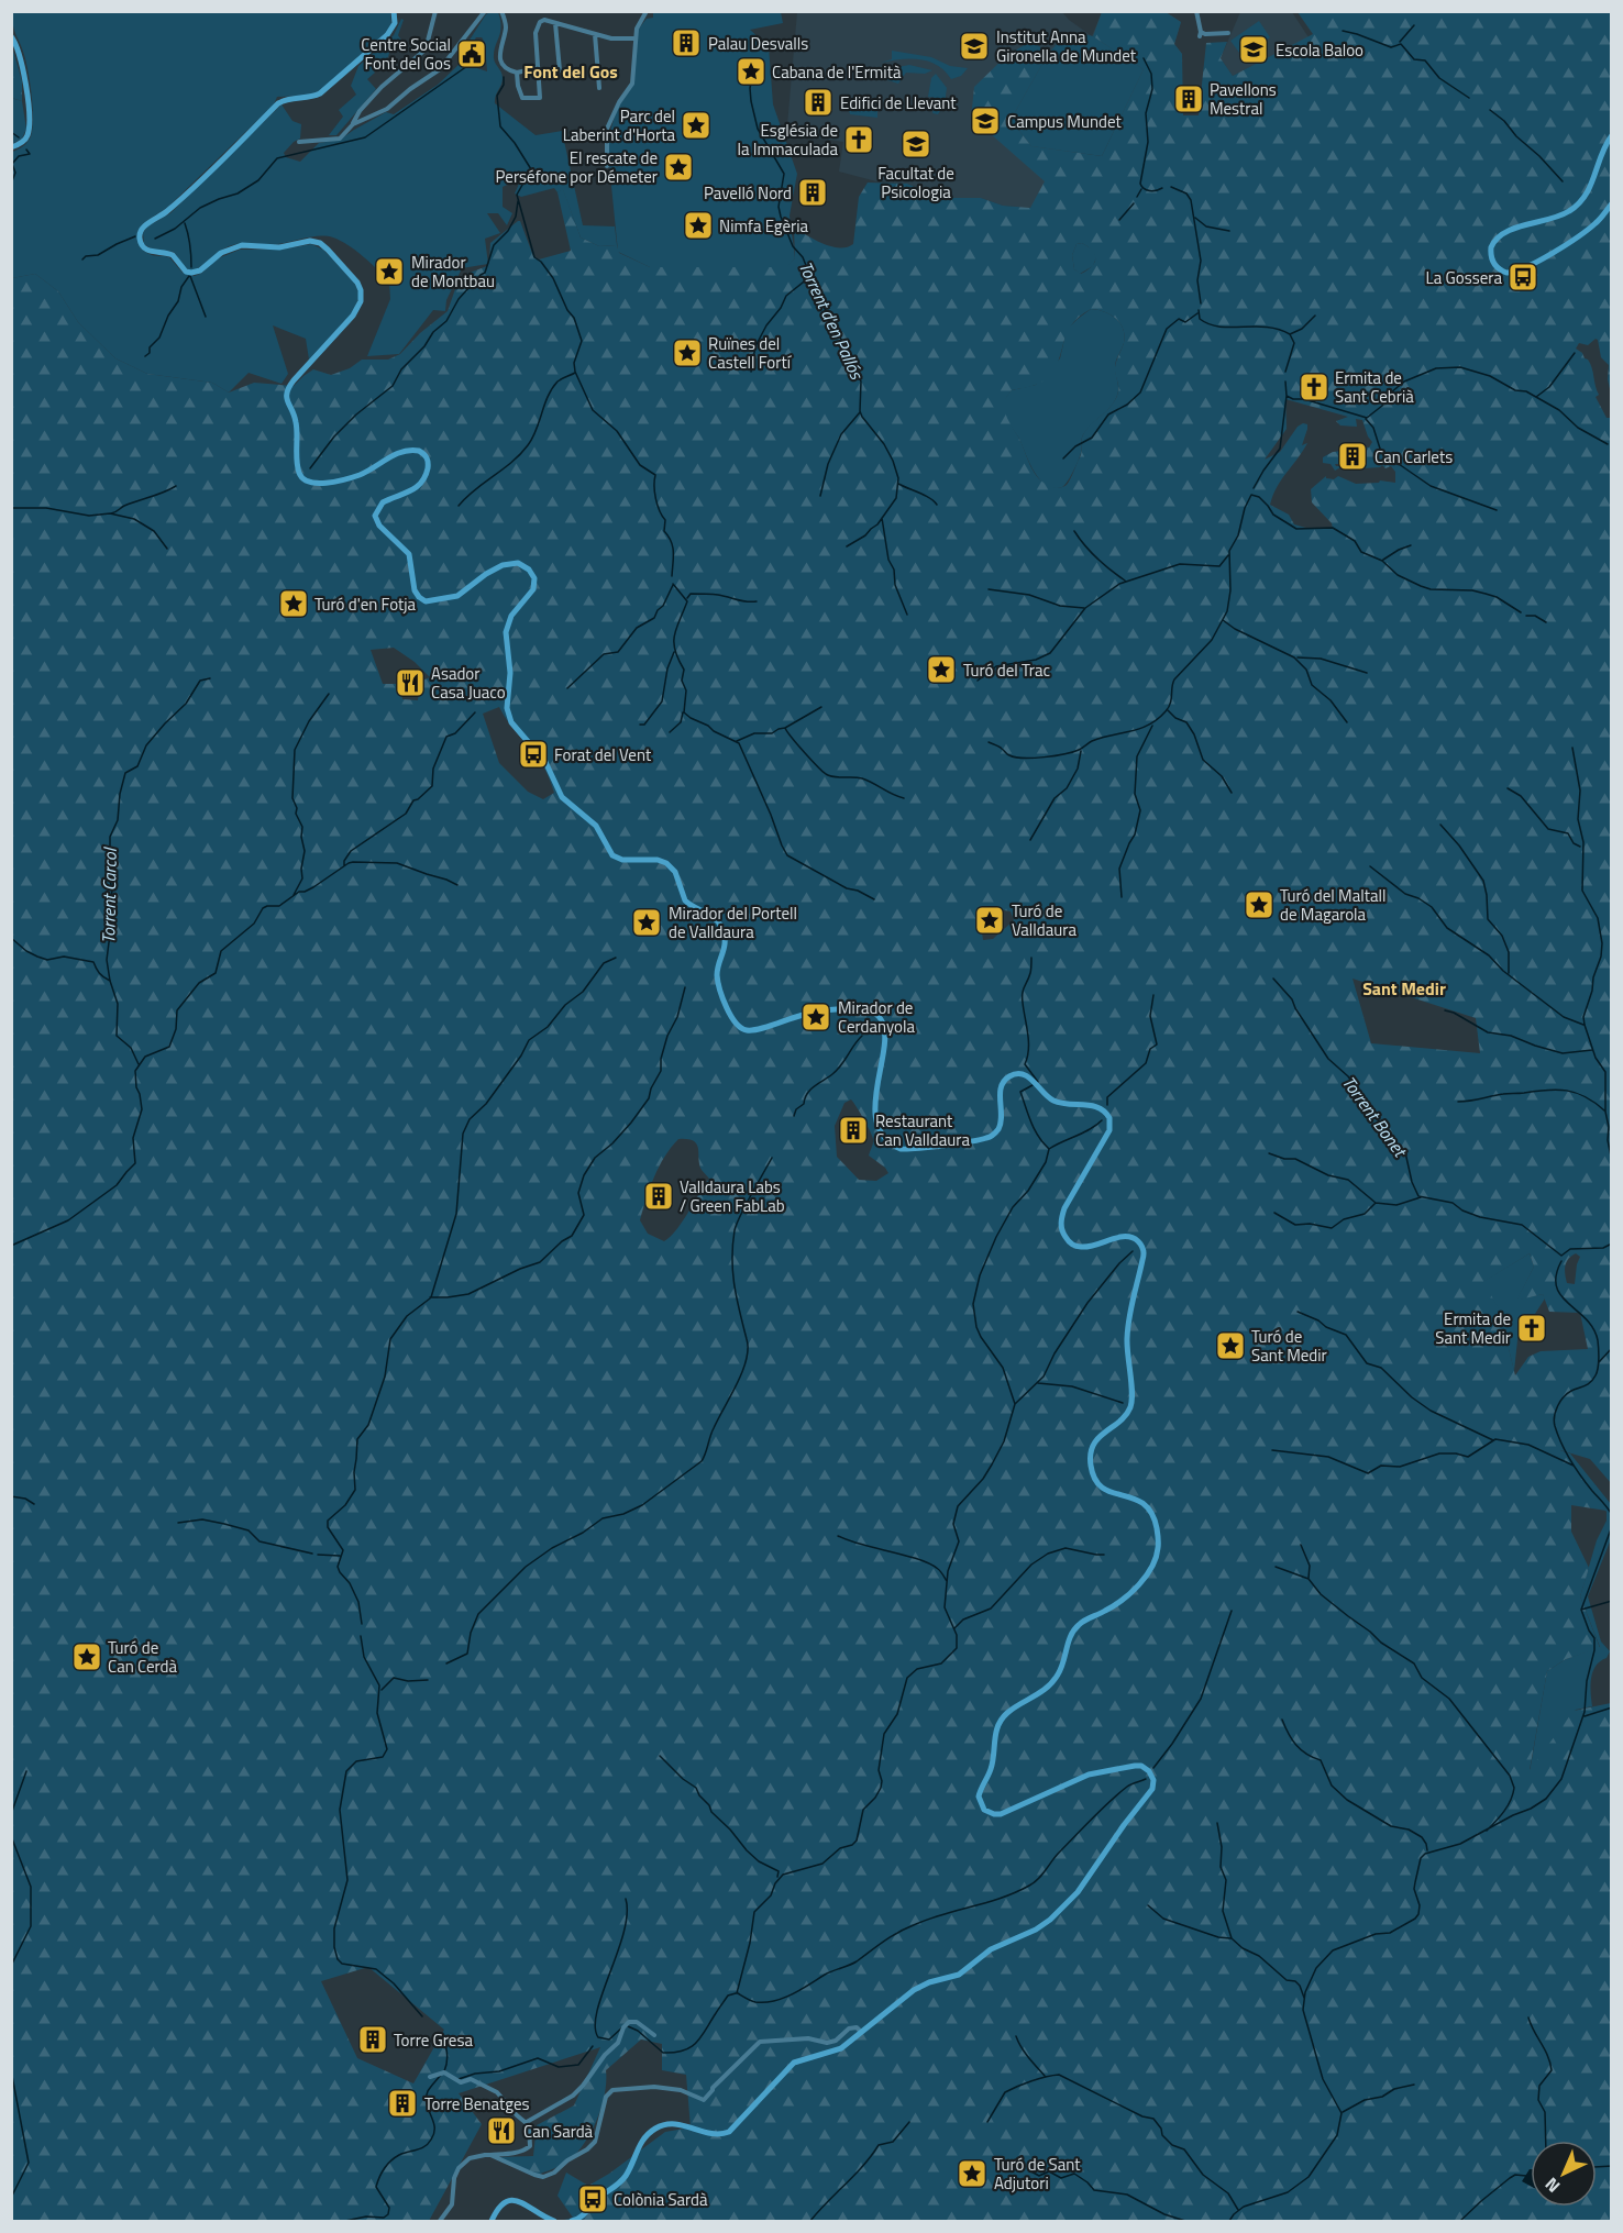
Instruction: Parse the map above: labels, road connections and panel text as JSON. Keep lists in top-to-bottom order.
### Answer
{
  "districts": ["Font del Gos", "Sant Medir"],
  "water": ["Torrent d'en Pallós", "Torrent Carcol", "Torrent Bonet"],
  "places": {
    "building": [
      "Palau Desvalls",
      "Pavellons Mestral",
      "Edifici de Llevant",
      "Pavelló Nord",
      "Can Carlets",
      "Restaurant Can Valldaura",
      "Valldaura Labs / Green FabLab",
      "Torre Gresa",
      "Torre Benatges"
    ],
    "school or university": [
      "Institut Anna Gironella de Mundet",
      "Escola Baloo",
      "Campus Mundet",
      "Facultat de Psicologia"
    ],
    "public building": ["Centre Social Font del Gos"],
    "place": [
      "Cabana de l'Ermità",
      "Parc del Laberint d'Horta",
      "El rescate de Perséfone por Démeter",
      "Nimfa Egèria",
      "Mirador de Montbau",
      "Ruïnes del Castell Fortí",
      "Turó d'en Fotja",
      "Turó del Trac",
      "Turó del Maltall de Magarola",
      "Turó de Valldaura",
      "Mirador del Portell de Valldaura",
      "Mirador de Cerdanyola",
      "Turó de Sant Medir",
      "Turó de Can Cerdà",
      "Turó de Sant Adjutori"
    ],
    "church": ["Església de la Immaculada", "Ermita de Sant Cebrià", "Ermita de Sant Medir"],
    "bus stop": ["La Gossera", "Forat del Vent", "Colònia Sardà"],
    "restaurant": ["Asador Casa Juaco", "Can Sardà"]
  },
  "north": "bottom left"
}
